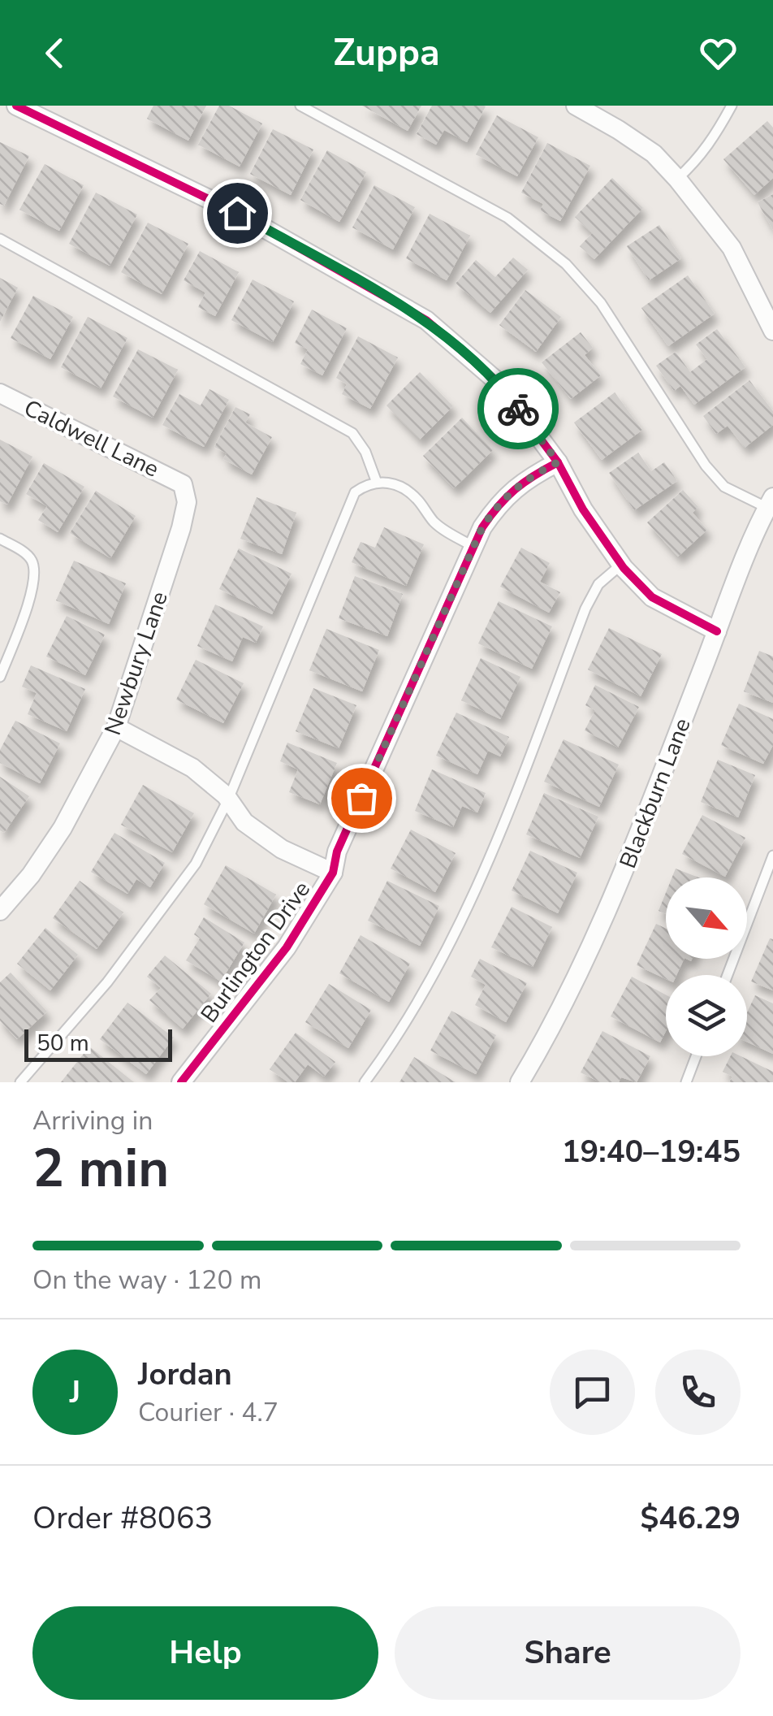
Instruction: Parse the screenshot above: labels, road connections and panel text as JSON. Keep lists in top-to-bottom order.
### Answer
{
  "streets": {
    "street": [
      "Caldwell Lane",
      "Newbury Lane",
      "Blackburn Lane",
      "Burlington Drive"
    ]
  },
  "crossings": [
    ["Caldwell Lane", "Newbury Lane"]
  ],
  "scale_bar": "50 m",
  "north": "bottom right",
  "page": {
    "header": "Zuppa",
    "scale": "50 m",
    "heading": ["2 min", "Arriving in", "19:40–19:45"],
    "panel": [
      "Jordan",
      "Courier · 4.7",
      "Order #8063",
      "$46.29"
    ],
    "bar": "On the way · 120 m",
    "round": "J",
    "buttons": ["Help", "Share"]
  }
}
